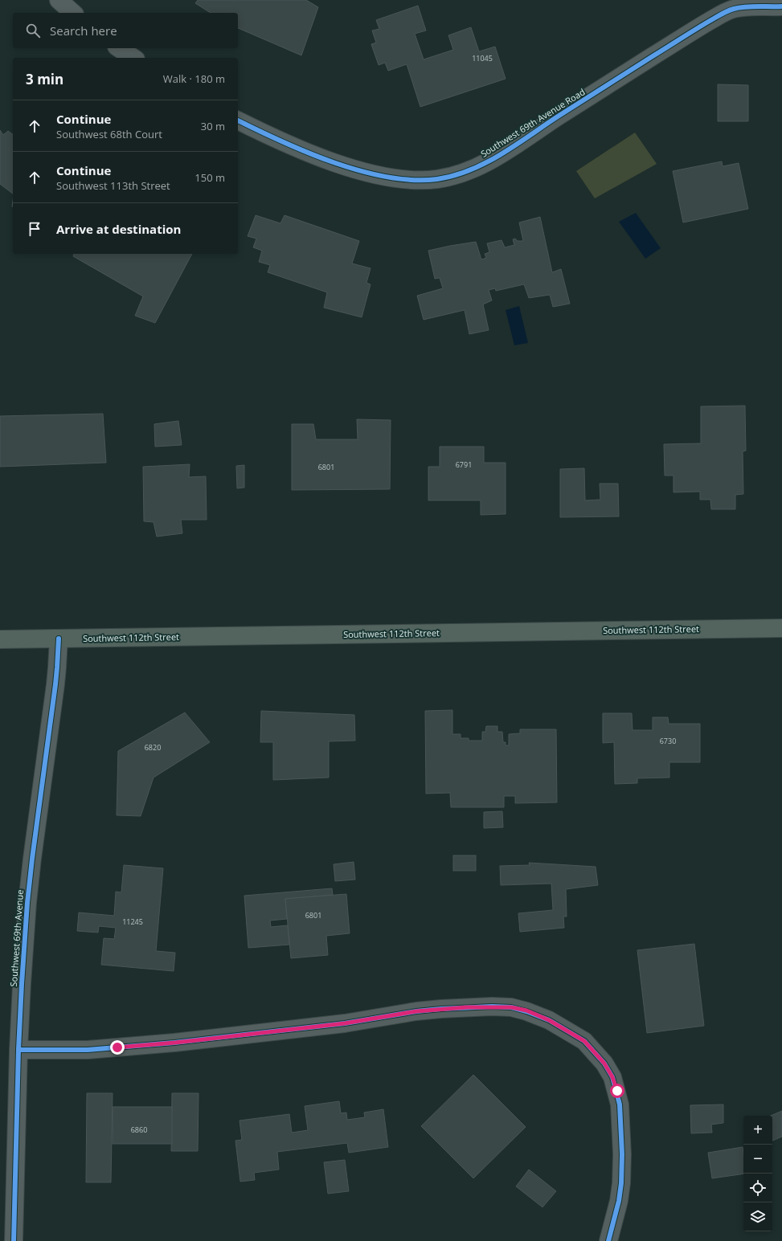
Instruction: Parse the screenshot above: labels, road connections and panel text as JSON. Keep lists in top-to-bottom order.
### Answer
{
  "streets": {
    "main road": ["Southwest 112th Street"],
    "street": ["Southwest 69th Avenue Road", "Southwest 69th Avenue"]
  },
  "crossings": [
    ["Southwest 112th Street", "Southwest 69th Avenue"]
  ],
  "house_numbers": [
    "11045",
    "6791",
    "6801",
    "6730",
    "6820",
    "6801",
    "11245",
    "6860"
  ],
  "page": {
    "search": "Search here",
    "heading": ["3 min", "Walk · 180 m"],
    "list": [
      ["Continue", "Southwest 68th Court", "30 m"],
      ["Continue", "Southwest 113th Street", "150 m"],
      "Arrive at destination"
    ],
    "map_buttons": ["+", "−"]
  }
}
